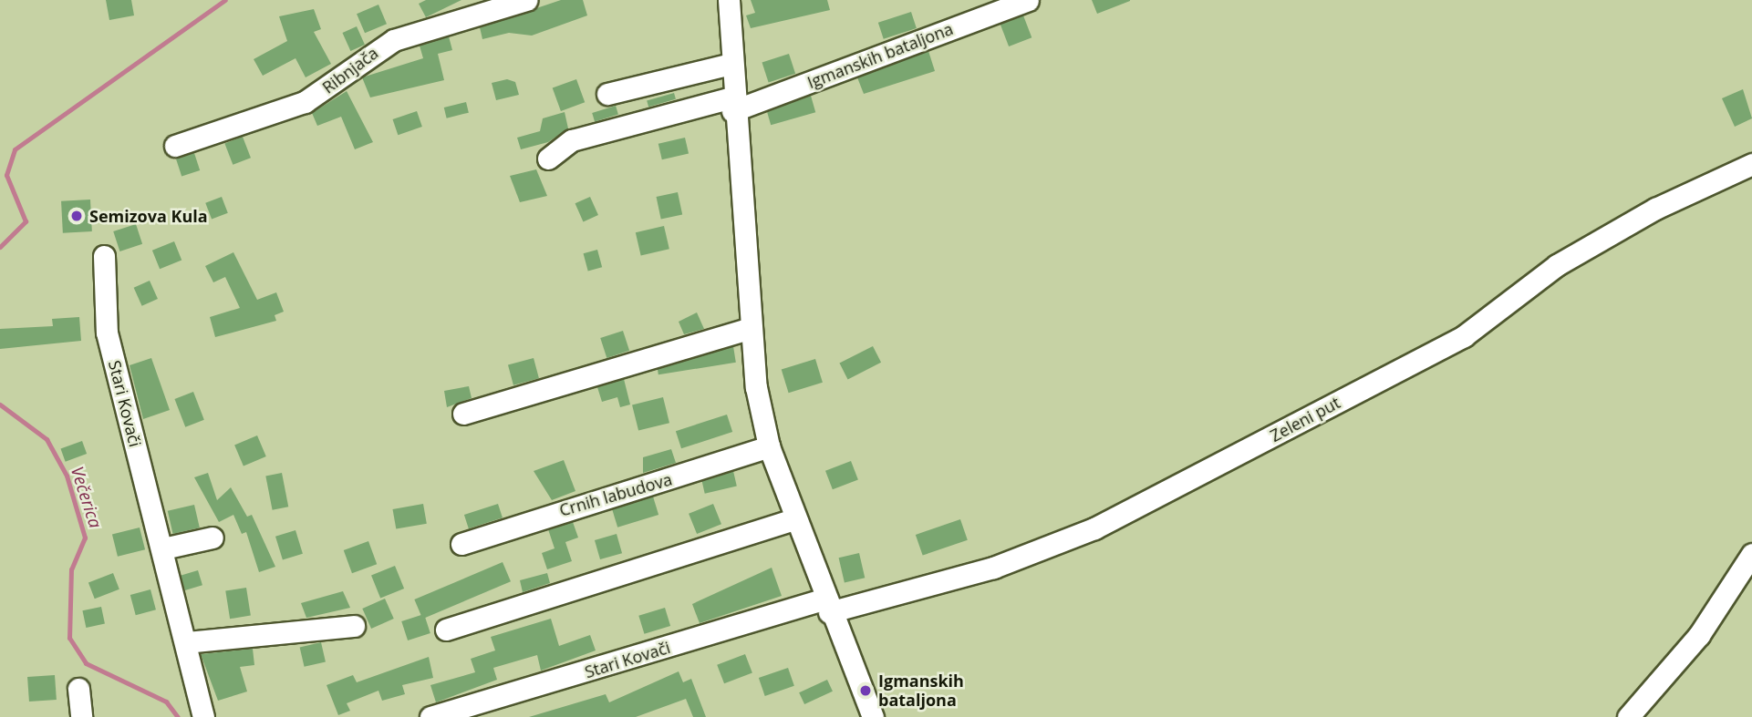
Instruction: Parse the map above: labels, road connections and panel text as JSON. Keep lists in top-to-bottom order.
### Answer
{
  "streets": {
    "street": [
      "Igmanskih bataljona",
      "Ribnjača",
      "Stari Kovači",
      "Zeleni put",
      "Crnih labudova"
    ]
  },
  "crossings": [
    ["Stari Kovači", "Zeleni put"]
  ],
  "water": ["Večerica"],
  "places": ["Semizova Kula", "Igmanskih bataljona"]
}
